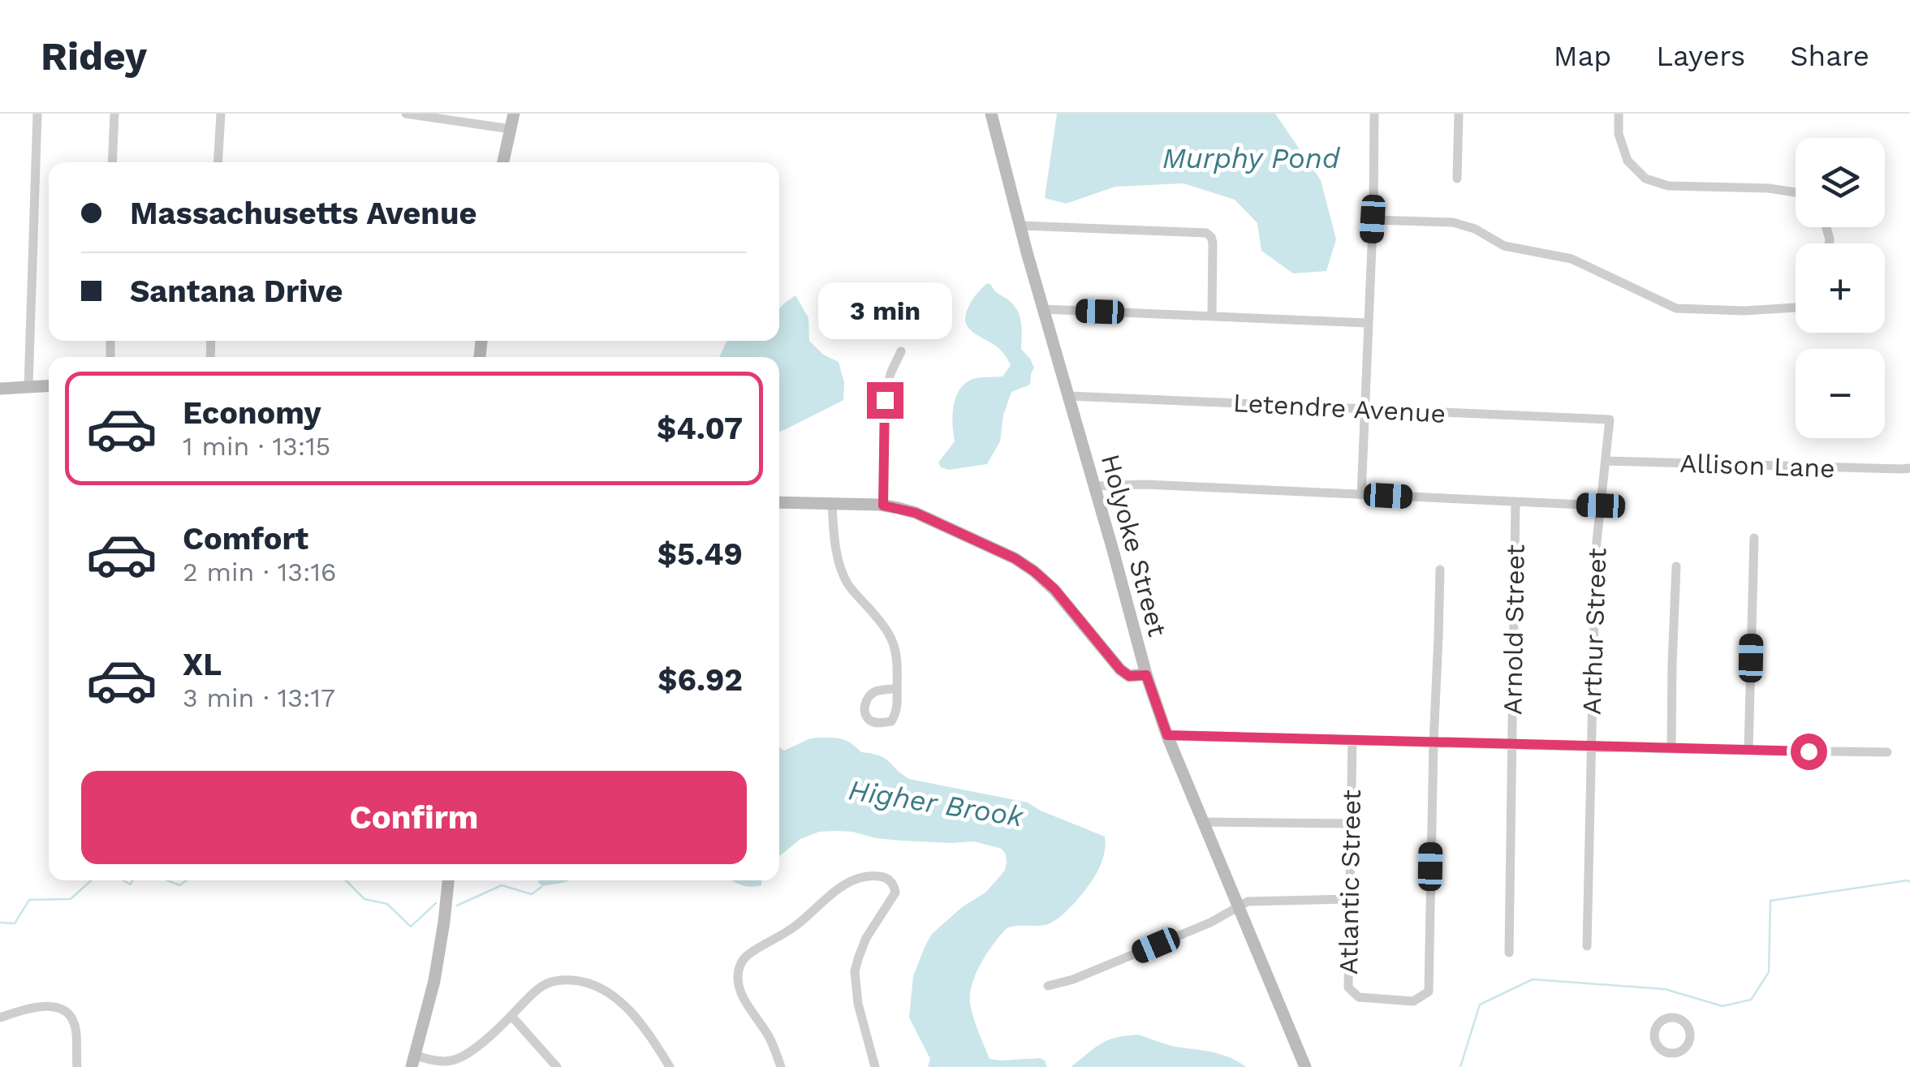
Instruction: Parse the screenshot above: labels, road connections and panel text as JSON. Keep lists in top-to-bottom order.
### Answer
{
  "streets": {
    "main road": ["Holyoke Street"],
    "street": [
      "Letendre Avenue",
      "Allison Lane",
      "Arnold Street",
      "Arthur Street",
      "Atlantic Street"
    ]
  },
  "crossings": [
    ["Letendre Avenue", "Holyoke Street"],
    ["Letendre Avenue", "Arthur Street"],
    ["Allison Lane", "Arthur Street"]
  ],
  "water": ["Murphy Pond", "Higher Brook"],
  "page": {
    "header": "Ridey",
    "nav": ["Map", "Layers", "Share"],
    "map_buttons": ["+", "−"],
    "banner": ["Massachusetts Avenue", "Santana Drive"],
    "bubble": "3 min",
    "list": [
      {
        "name": "Economy",
        "note": "1 min · 13:15",
        "value": "$4.07"
      },
      {
        "name": "Comfort",
        "note": "2 min · 13:16",
        "value": "$5.49"
      },
      {
        "name": "XL",
        "note": "3 min · 13:17",
        "value": "$6.92"
      }
    ],
    "buttons": "Confirm"
  }
}
